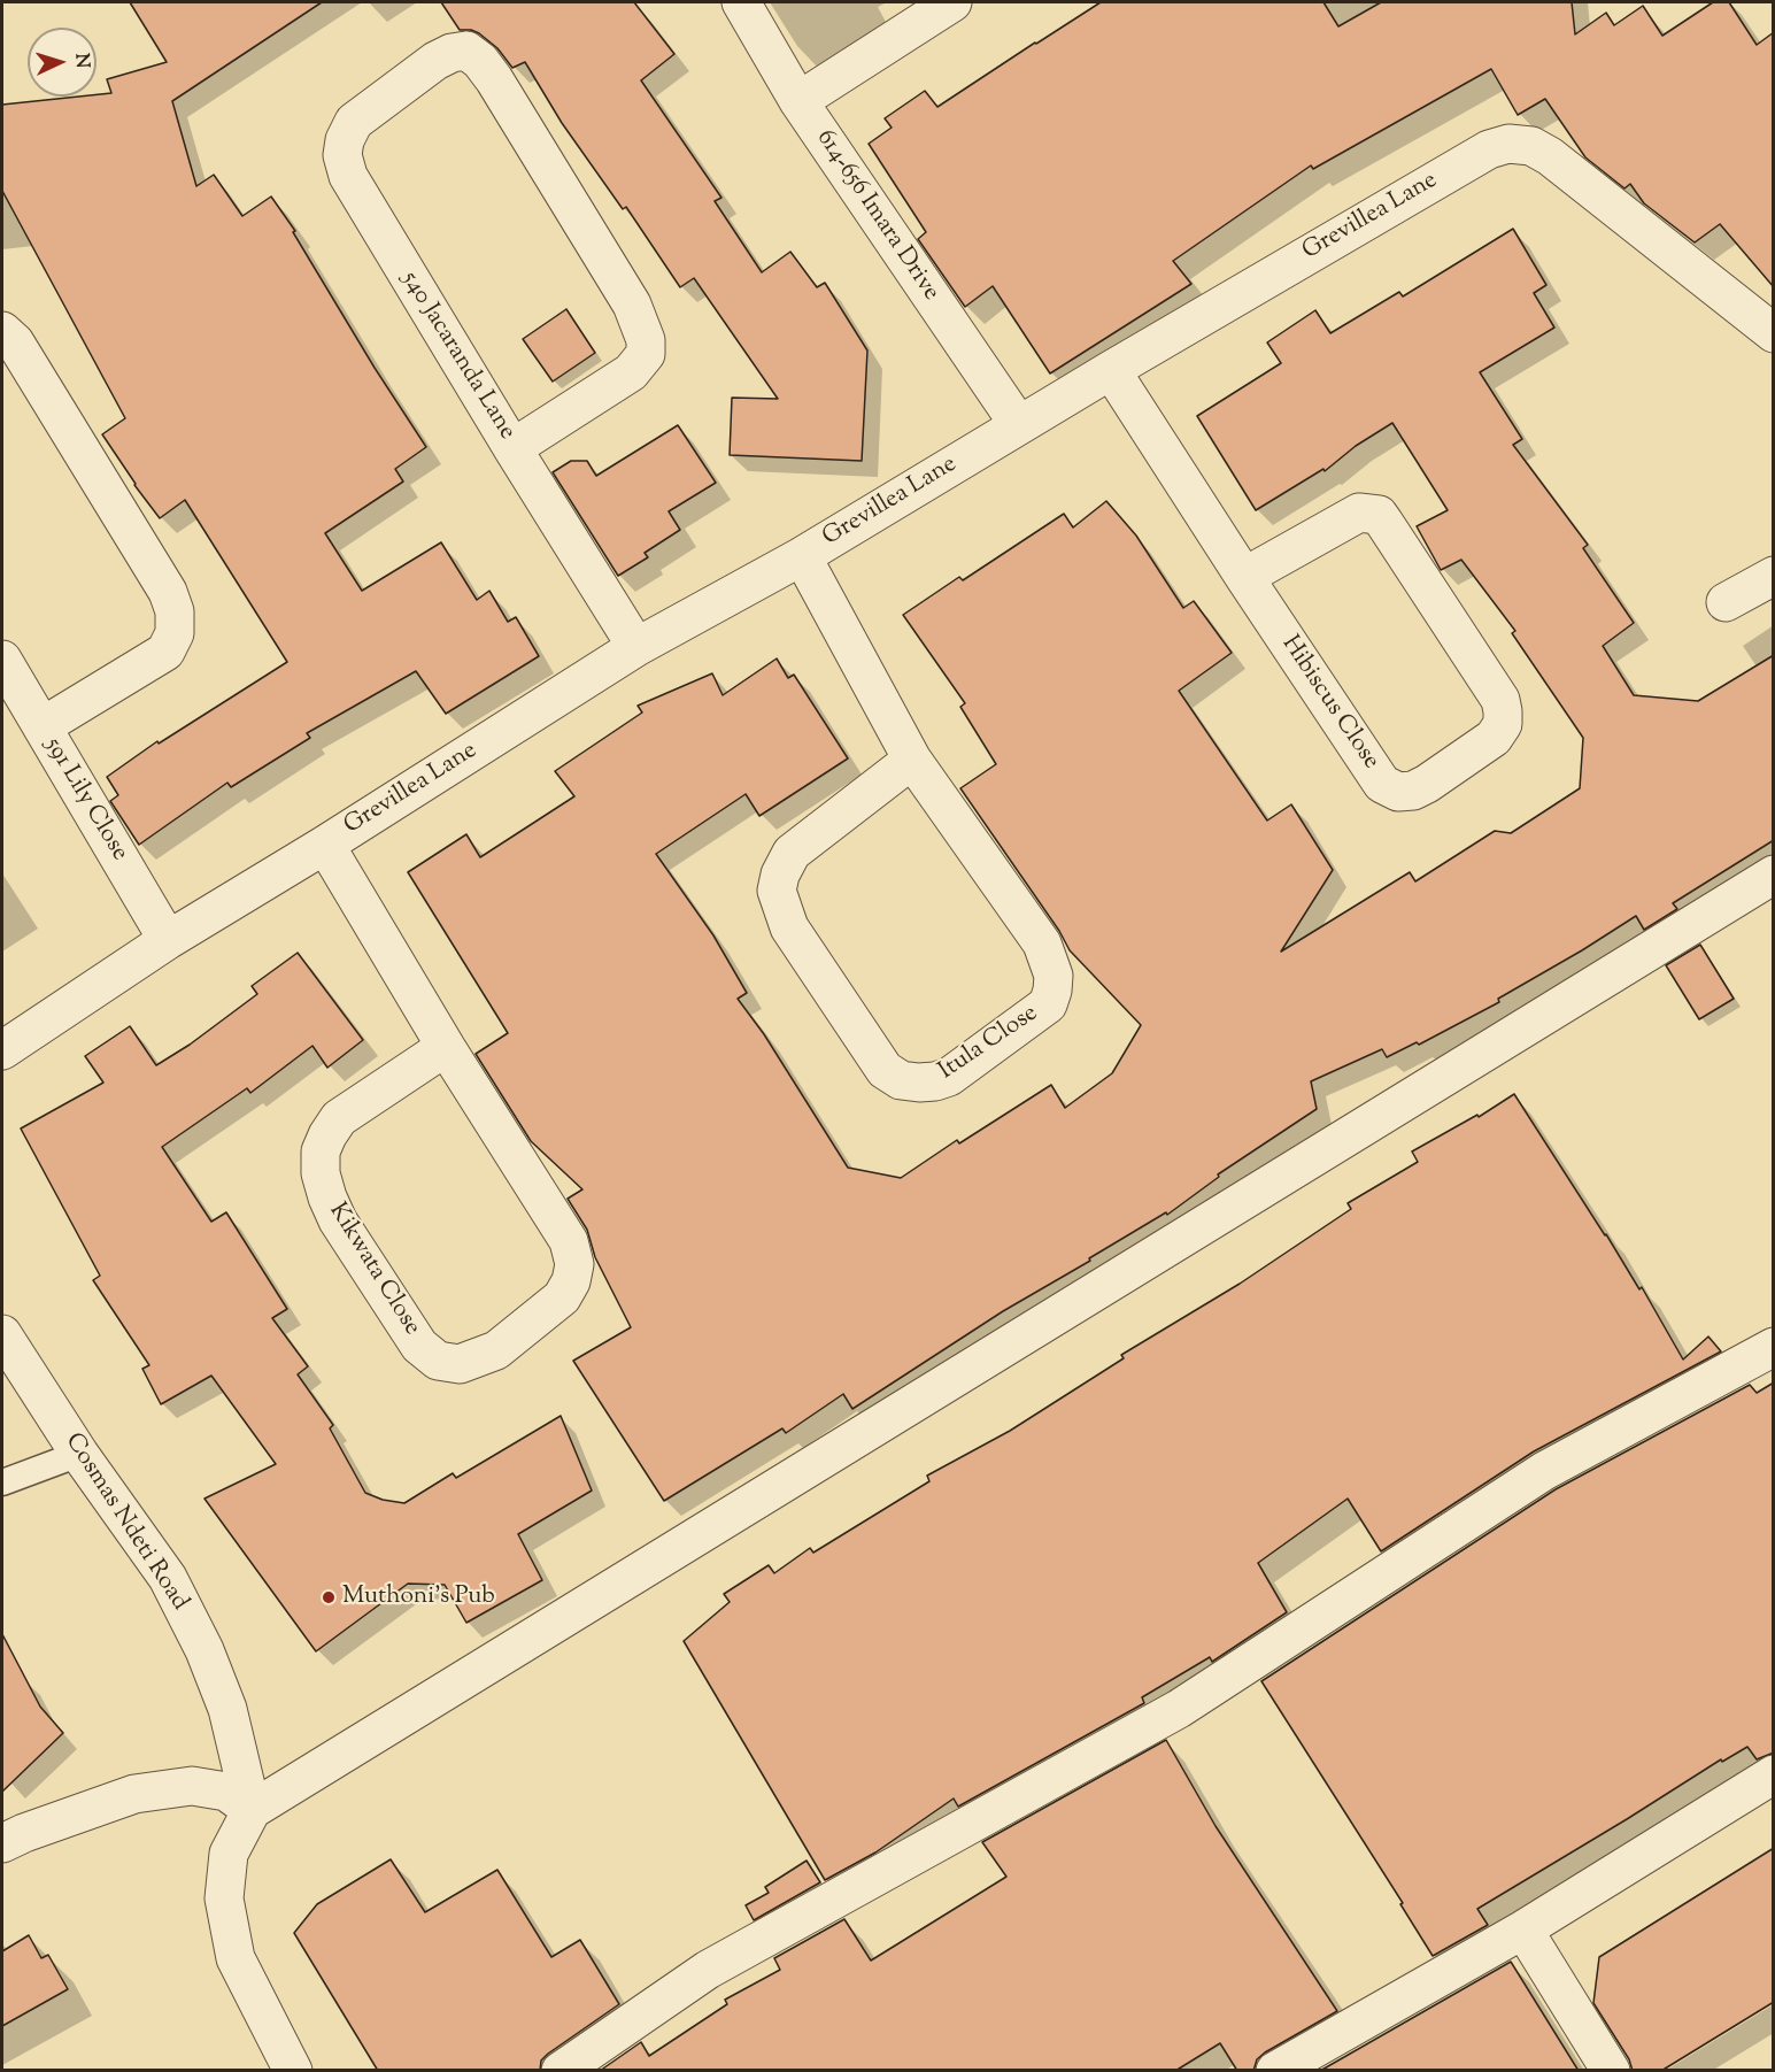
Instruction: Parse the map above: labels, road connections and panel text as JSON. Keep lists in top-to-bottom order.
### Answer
{
  "streets": {
    "street": [
      "614-656 Imara Drive",
      "Grevillea Lane",
      "540 Jacaranda Lane",
      "Hibiscus Close",
      "591 Lily Close",
      "Itula Close",
      "Kikwata Close",
      "Cosmas Ndeti Road"
    ]
  },
  "crossings": [
    ["614-656 Imara Drive", "Grevillea Lane"],
    ["Grevillea Lane", "591 Lily Close"],
    ["Grevillea Lane", "Itula Close"],
    ["Grevillea Lane", "Kikwata Close"]
  ],
  "places": ["Muthoni's Pub"],
  "north": "right"
}
